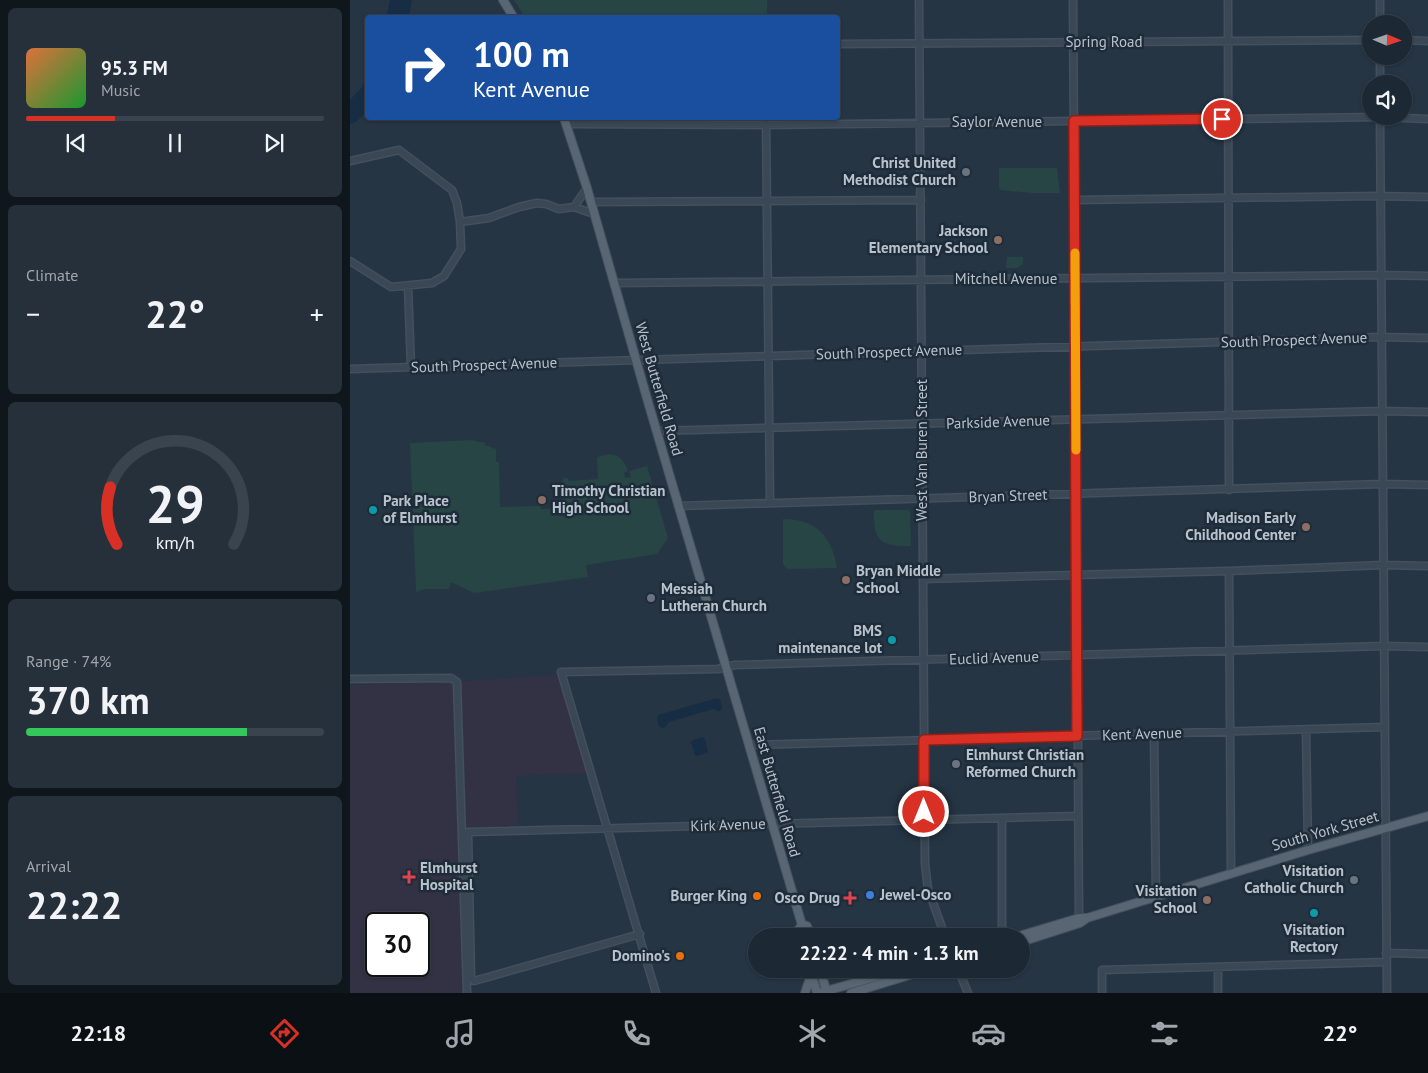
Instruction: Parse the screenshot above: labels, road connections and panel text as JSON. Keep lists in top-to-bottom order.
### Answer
{
  "streets": {
    "main road": ["West Butterfield Road", "East Butterfield Road", "South York Street"],
    "street": [
      "Spring Road",
      "Saylor Avenue",
      "Mitchell Avenue",
      "South Prospect Avenue",
      "Parkside Avenue",
      "West Van Buren Street",
      "Bryan Street",
      "Euclid Avenue",
      "Kent Avenue",
      "Kirk Avenue"
    ]
  },
  "crossings": [
    ["Spring Road", "West Van Buren Street"],
    ["Saylor Avenue", "West Butterfield Road"],
    ["Saylor Avenue", "West Van Buren Street"],
    ["Mitchell Avenue", "West Butterfield Road"],
    ["Mitchell Avenue", "West Van Buren Street"],
    ["South Prospect Avenue", "West Butterfield Road"],
    ["South Prospect Avenue", "West Van Buren Street"],
    ["West Butterfield Road", "Parkside Avenue"],
    ["West Butterfield Road", "Bryan Street"],
    ["West Butterfield Road", "Euclid Avenue"],
    ["West Butterfield Road", "East Butterfield Road"],
    ["Parkside Avenue", "West Van Buren Street"],
    ["West Van Buren Street", "Bryan Street"],
    ["West Van Buren Street", "Euclid Avenue"],
    ["West Van Buren Street", "Kent Avenue"],
    ["West Van Buren Street", "Kirk Avenue"],
    ["Euclid Avenue", "East Butterfield Road"],
    ["Euclid Avenue", "Kirk Avenue"],
    ["Kent Avenue", "East Butterfield Road"],
    ["East Butterfield Road", "Kirk Avenue"]
  ],
  "places": {
    "other": [
      "Christ United Methodist Church",
      "Jackson Elementary School",
      "Timothy Christian High School",
      "Park Place of Elmhurst",
      "Madison Early Childhood Center",
      "Bryan Middle School",
      "Messiah Lutheran Church",
      "BMS maintenance lot",
      "Elmhurst Christian Reformed Church",
      "Visitation Catholic Church",
      "Jewel-Osco",
      "Burger King",
      "Visitation School",
      "Visitation Rectory",
      "Domino's"
    ],
    "health": ["Elmhurst Hospital", "Osco Drug"]
  },
  "north": "right",
  "page": {
    "turn": ["100 m", "Kent Avenue"],
    "song": ["95.3 FM", "Music"],
    "tile": [
      "Climate",
      ["Range · 74%", "370 km"],
      ["Arrival", "22:22"]
    ],
    "heat": ["−", "22°", "+"],
    "limit": "30",
    "trip": "22:22 · 4 min · 1.3 km",
    "tabs": ["22:18", "22°"],
    "gauge": ["29", "km/h"]
  }
}
